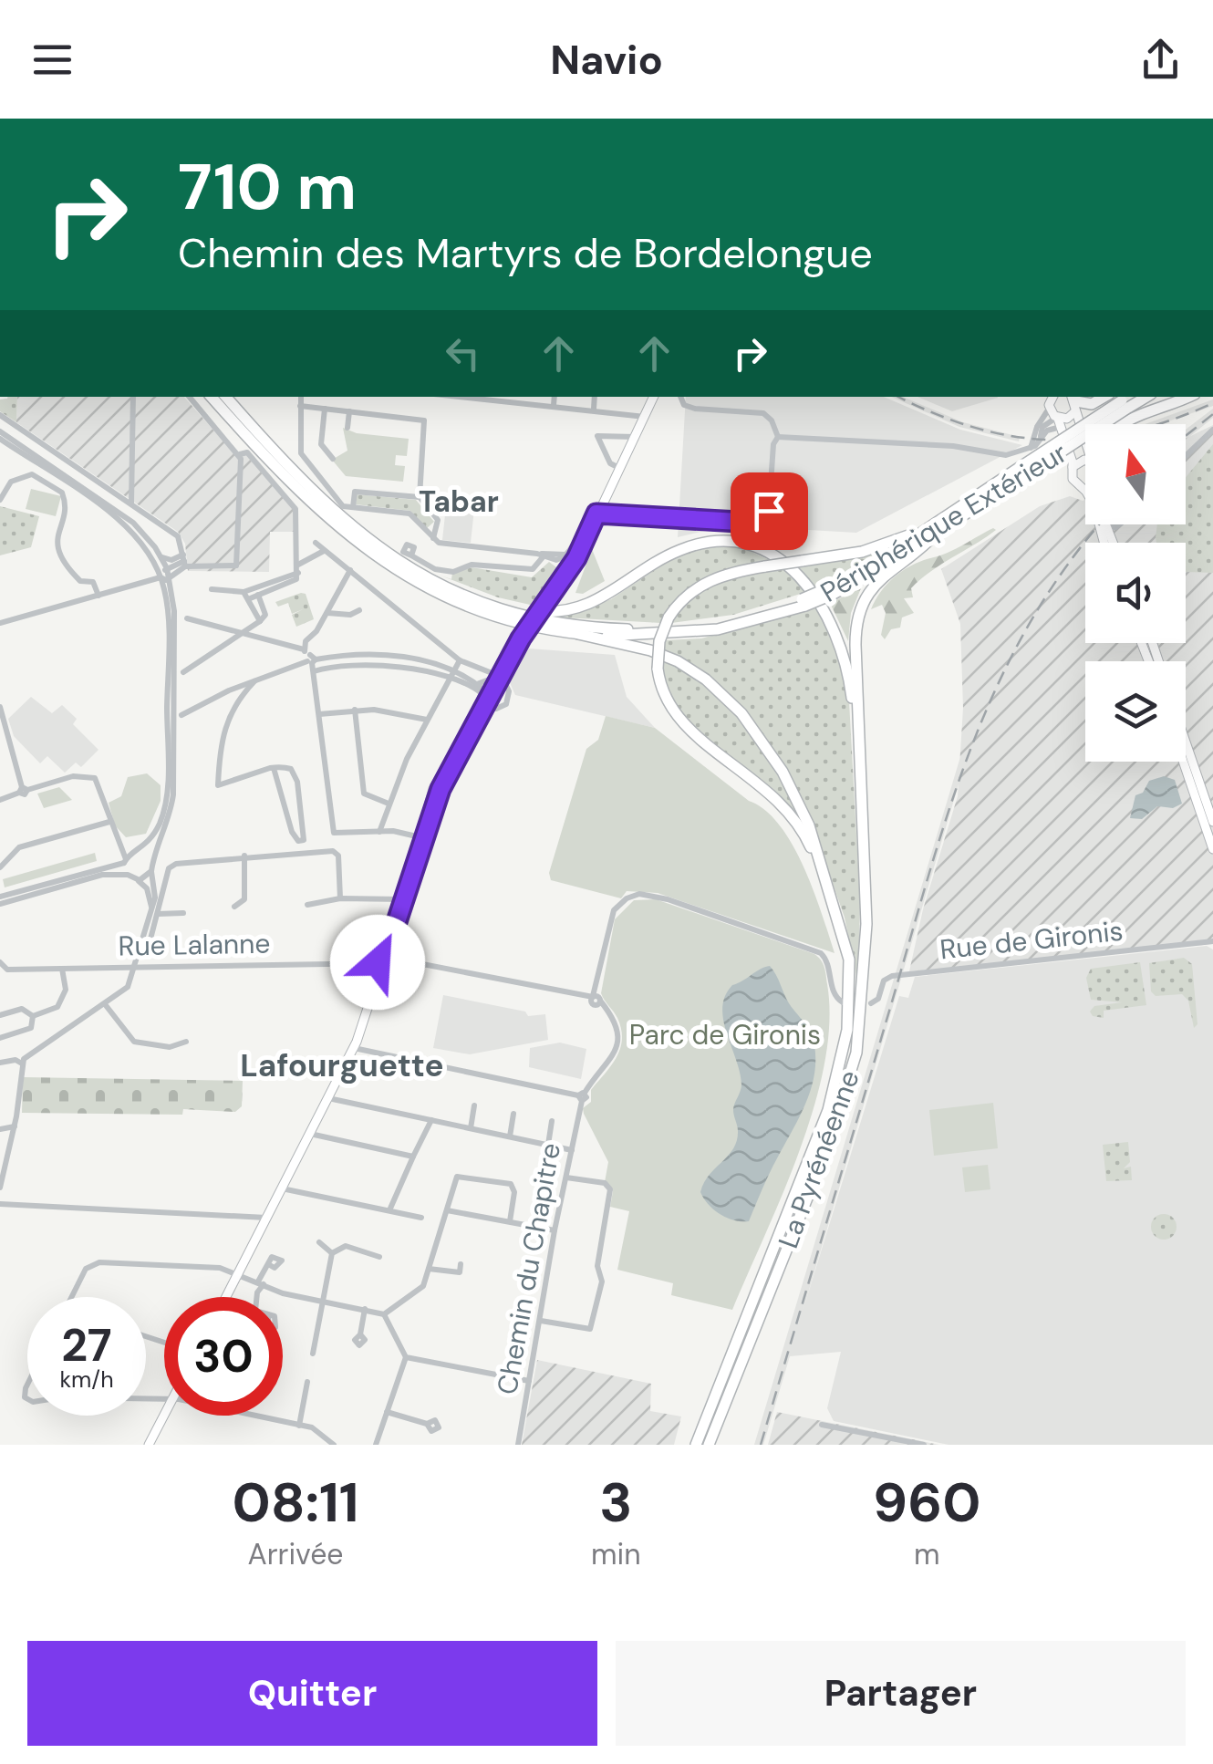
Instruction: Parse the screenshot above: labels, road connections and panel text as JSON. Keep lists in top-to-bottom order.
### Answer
{
  "streets": {
    "highway": ["Périphérique Extérieur", "La Pyrénéenne"],
    "street": ["Rue de Gironis", "Rue Lalanne", "Chemin du Chapitre"]
  },
  "districts": ["Tabar", "Lafourguette"],
  "parks": ["Parc de Gironis"],
  "north": "top",
  "page": {
    "header": "Navio",
    "turn": ["710 m", "Chemin des Martyrs de Bordelongue"],
    "speed": "27 km/h",
    "limit": "30",
    "eta": [
      "08:11",
      "Arrivée",
      "3",
      "min",
      "960",
      "m"
    ],
    "buttons": ["Quitter", "Partager"]
  }
}
